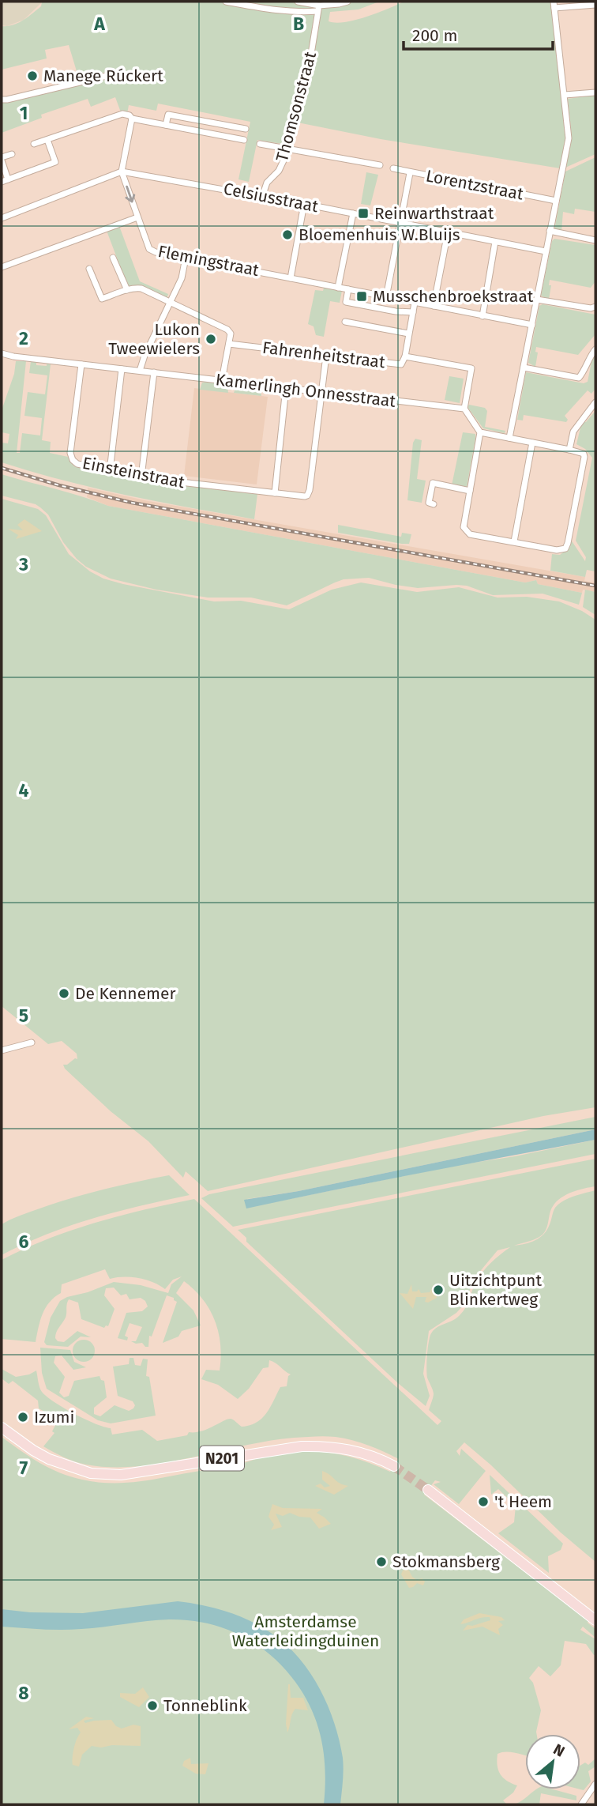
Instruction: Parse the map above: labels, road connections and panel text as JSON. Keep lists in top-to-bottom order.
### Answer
{
  "streets": {
    "main road": ["N201"],
    "street": [
      "Thomsonstraat",
      "Lorentzstraat",
      "Celsiusstraat",
      "Flemingstraat",
      "Fahrenheitstraat",
      "Kamerlingh Onnesstraat",
      "Einsteinstraat"
    ]
  },
  "crossings": [
    ["Thomsonstraat", "Celsiusstraat"],
    ["Celsiusstraat", "Flemingstraat"],
    ["Fahrenheitstraat", "Kamerlingh Onnesstraat"],
    ["Kamerlingh Onnesstraat", "Einsteinstraat"]
  ],
  "parks": ["Amsterdamse Waterleidingduinen"],
  "places": {
    "other": [
      "Manege Rúckert",
      "Bloemenhuis W.Bluijs",
      "Lukon Tweewielers",
      "De Kennemer",
      "Uitzichtpunt Blinkertweg",
      "Izumi",
      "'t Heem",
      "Stokmansberg",
      "Tonneblink"
    ],
    "transit": ["Reinwarthstraat", "Musschenbroekstraat"]
  },
  "scale_bar": "200 m",
  "north": "top right",
  "grid": {
    "columns": ["A", "B"],
    "rows": [
      "1",
      "2",
      "3",
      "4",
      "5",
      "6",
      "7",
      "8"
    ]
  }
}
